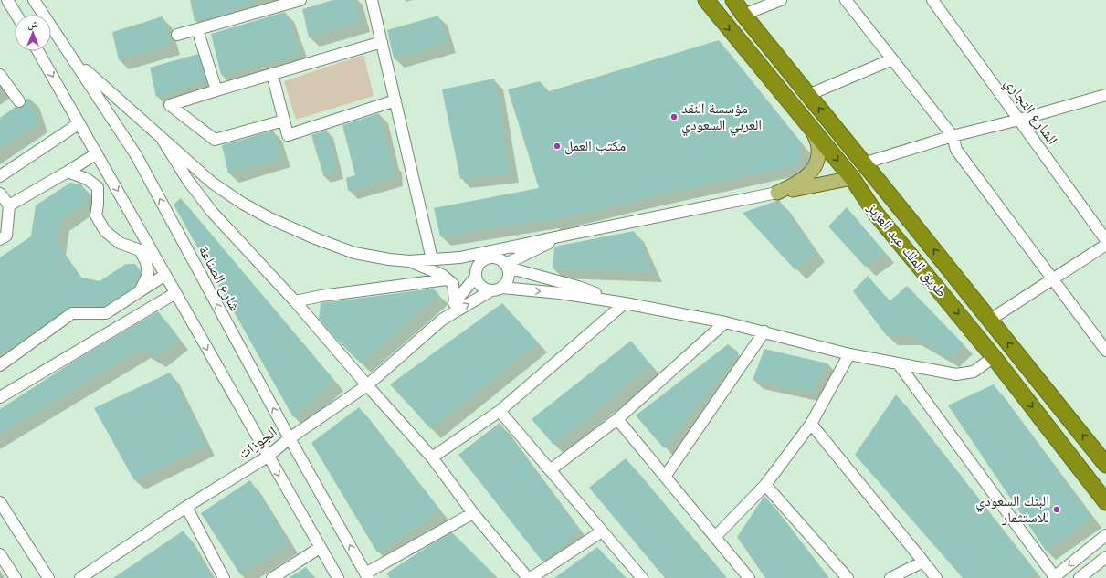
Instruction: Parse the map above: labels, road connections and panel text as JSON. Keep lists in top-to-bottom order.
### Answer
{
  "streets": {
    "highway": ["طريق الملك عبد العزيز"],
    "street": ["الشارع التجاري", "شارع الصناعة", "الجوزات"]
  },
  "crossings": [
    ["شارع الصناعة", "الجوزات"]
  ],
  "places": ["مؤسسة النقد العربي السعودي", "مكتب العمل", "البنك السعودي للاستثمار"],
  "north": "top"
}
